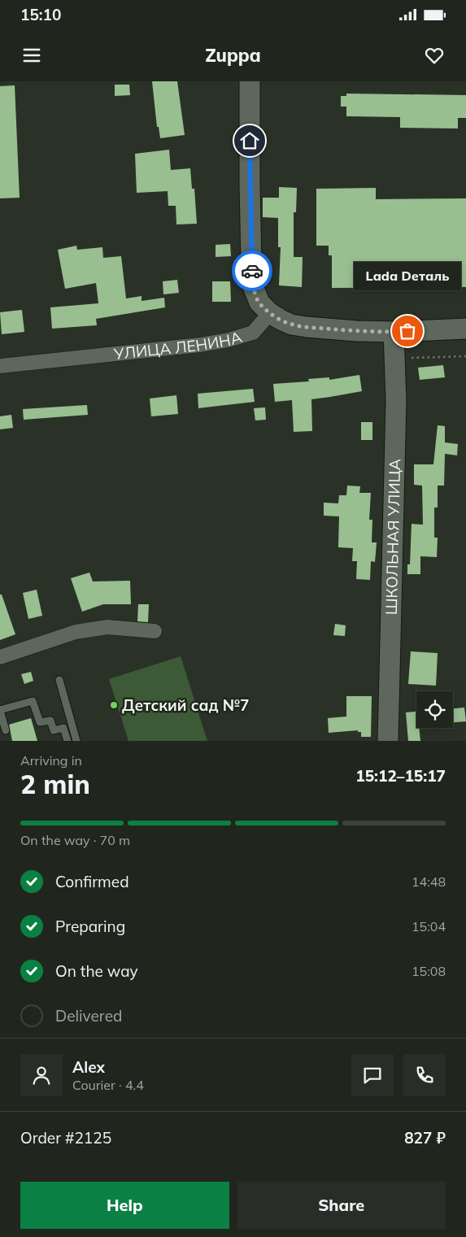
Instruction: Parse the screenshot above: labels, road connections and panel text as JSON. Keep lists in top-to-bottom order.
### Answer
{
  "streets": {
    "street": ["УЛИЦА ЛЕНИНА", "ШКОЛЬНАЯ УЛИЦА"]
  },
  "places": ["Lada Dеталь", "Детский сад №7"],
  "page": {
    "status": "15:10",
    "header": "Zuppa",
    "bubble": "Lada Dеталь",
    "heading": ["2 min", "Arriving in", "15:12–15:17"],
    "panel": [
      "Alex",
      "Courier · 4.4",
      "Order #2125",
      "827 ₽"
    ],
    "bar": "On the way · 70 m",
    "list": [
      ["Confirmed", "14:48"],
      ["Preparing", "15:04"],
      ["On the way", "15:08"],
      "Delivered"
    ],
    "buttons": ["Help", "Share"]
  }
}
